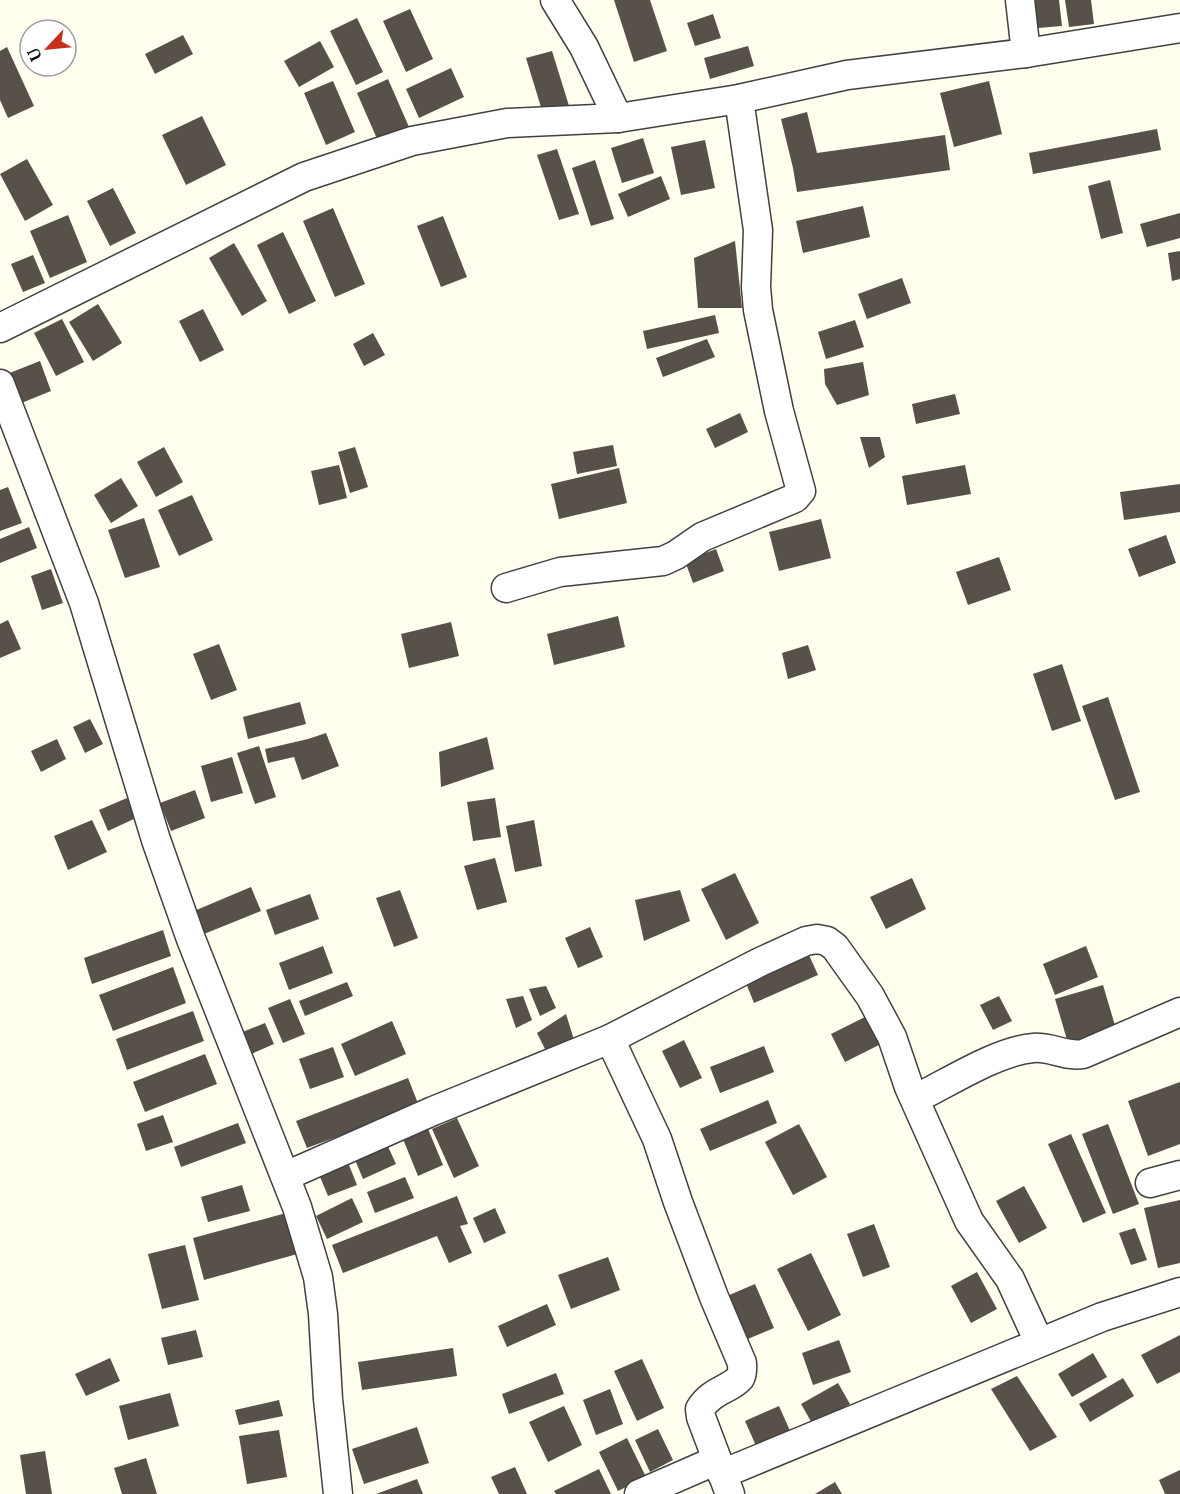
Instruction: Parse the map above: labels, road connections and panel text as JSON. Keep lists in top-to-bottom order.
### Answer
{
  "north": "bottom left"
}
